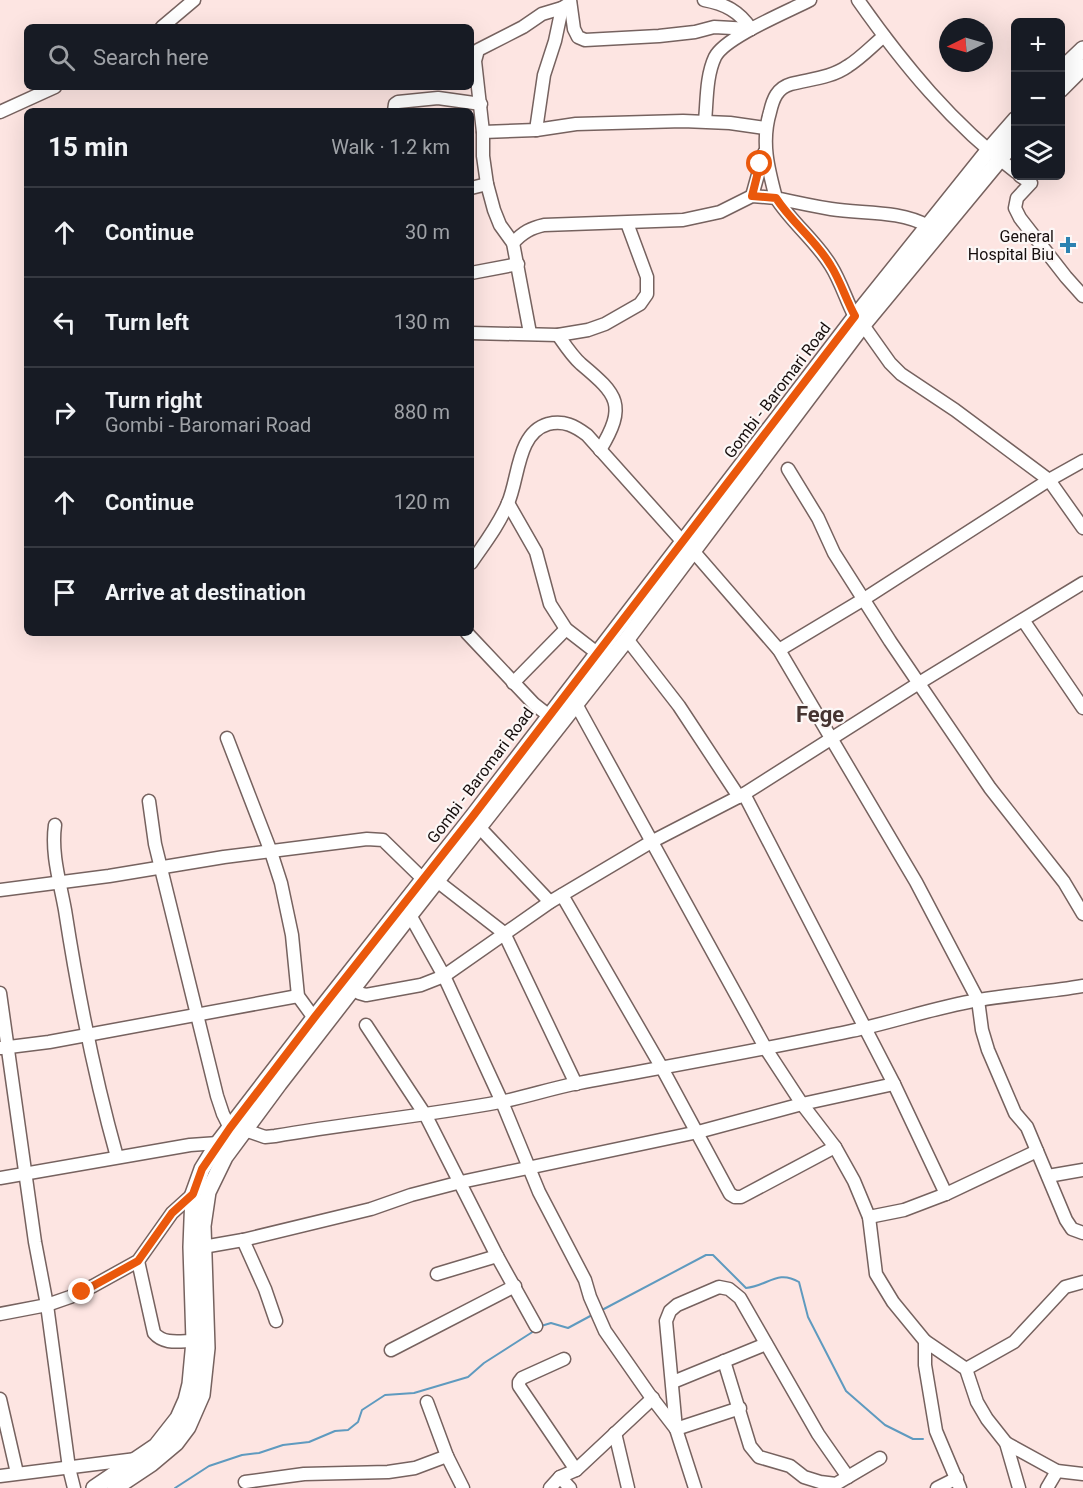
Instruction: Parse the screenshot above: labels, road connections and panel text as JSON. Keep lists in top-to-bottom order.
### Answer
{
  "streets": {
    "main road": ["Gombi - Baromari Road"]
  },
  "districts": ["Fege"],
  "places": {
    "health": ["General Hospital Biu"]
  },
  "north": "left",
  "page": {
    "map_buttons": ["+", "−"],
    "search": "Search here",
    "heading": ["15 min", "Walk · 1.2 km"],
    "list": [
      ["Continue", "30 m"],
      ["Turn left", "130 m"],
      ["Turn right", "Gombi - Baromari Road", "880 m"],
      ["Continue", "120 m"],
      "Arrive at destination"
    ]
  }
}
